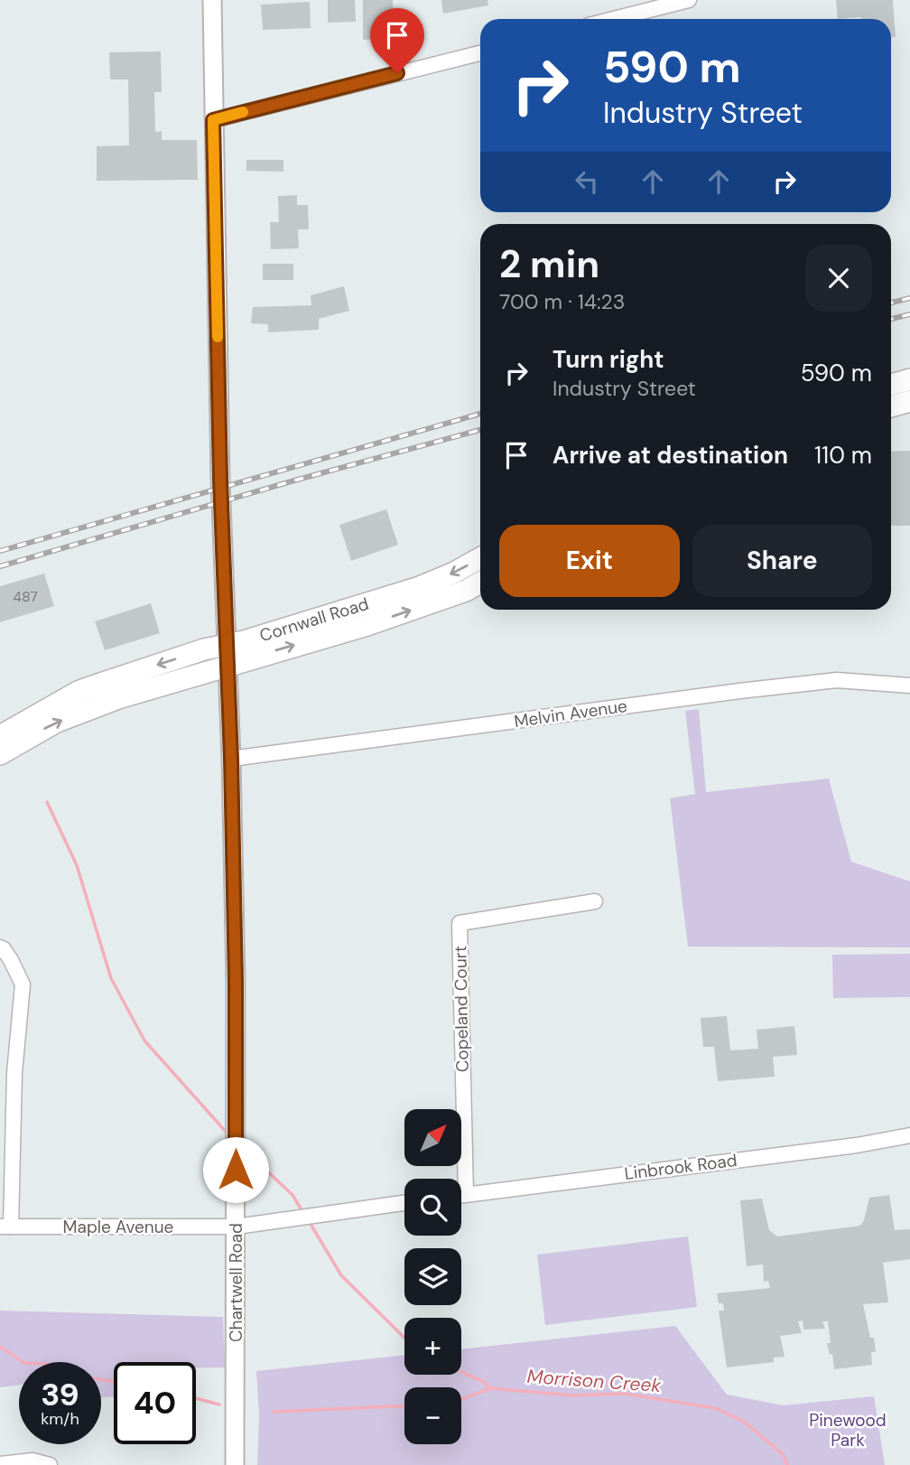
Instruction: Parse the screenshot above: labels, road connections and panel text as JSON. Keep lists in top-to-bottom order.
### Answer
{
  "streets": {
    "main road": ["Cornwall Road"],
    "street": [
      "Melvin Avenue",
      "Copeland Court",
      "Linbrook Road",
      "Maple Avenue",
      "Chartwell Road"
    ]
  },
  "crossings": [
    ["Cornwall Road", "Chartwell Road"],
    ["Melvin Avenue", "Chartwell Road"],
    ["Copeland Court", "Linbrook Road"],
    ["Maple Avenue", "Chartwell Road"]
  ],
  "water": ["Morrison Creek"],
  "parks": ["Pinewood Park"],
  "house_numbers": ["487"],
  "north": "top right",
  "page": {
    "turn": ["590 m", "Industry Street"],
    "heading": ["2 min", "700 m · 14:23"],
    "list": [
      {
        "name": "Turn right",
        "note": "Industry Street",
        "value": "590 m"
      },
      {
        "name": "Arrive at destination",
        "value": "110 m"
      }
    ],
    "buttons": ["Exit", "Share"],
    "map_buttons": ["+", "−"],
    "speed": "39 km/h",
    "limit": "40"
  }
}
